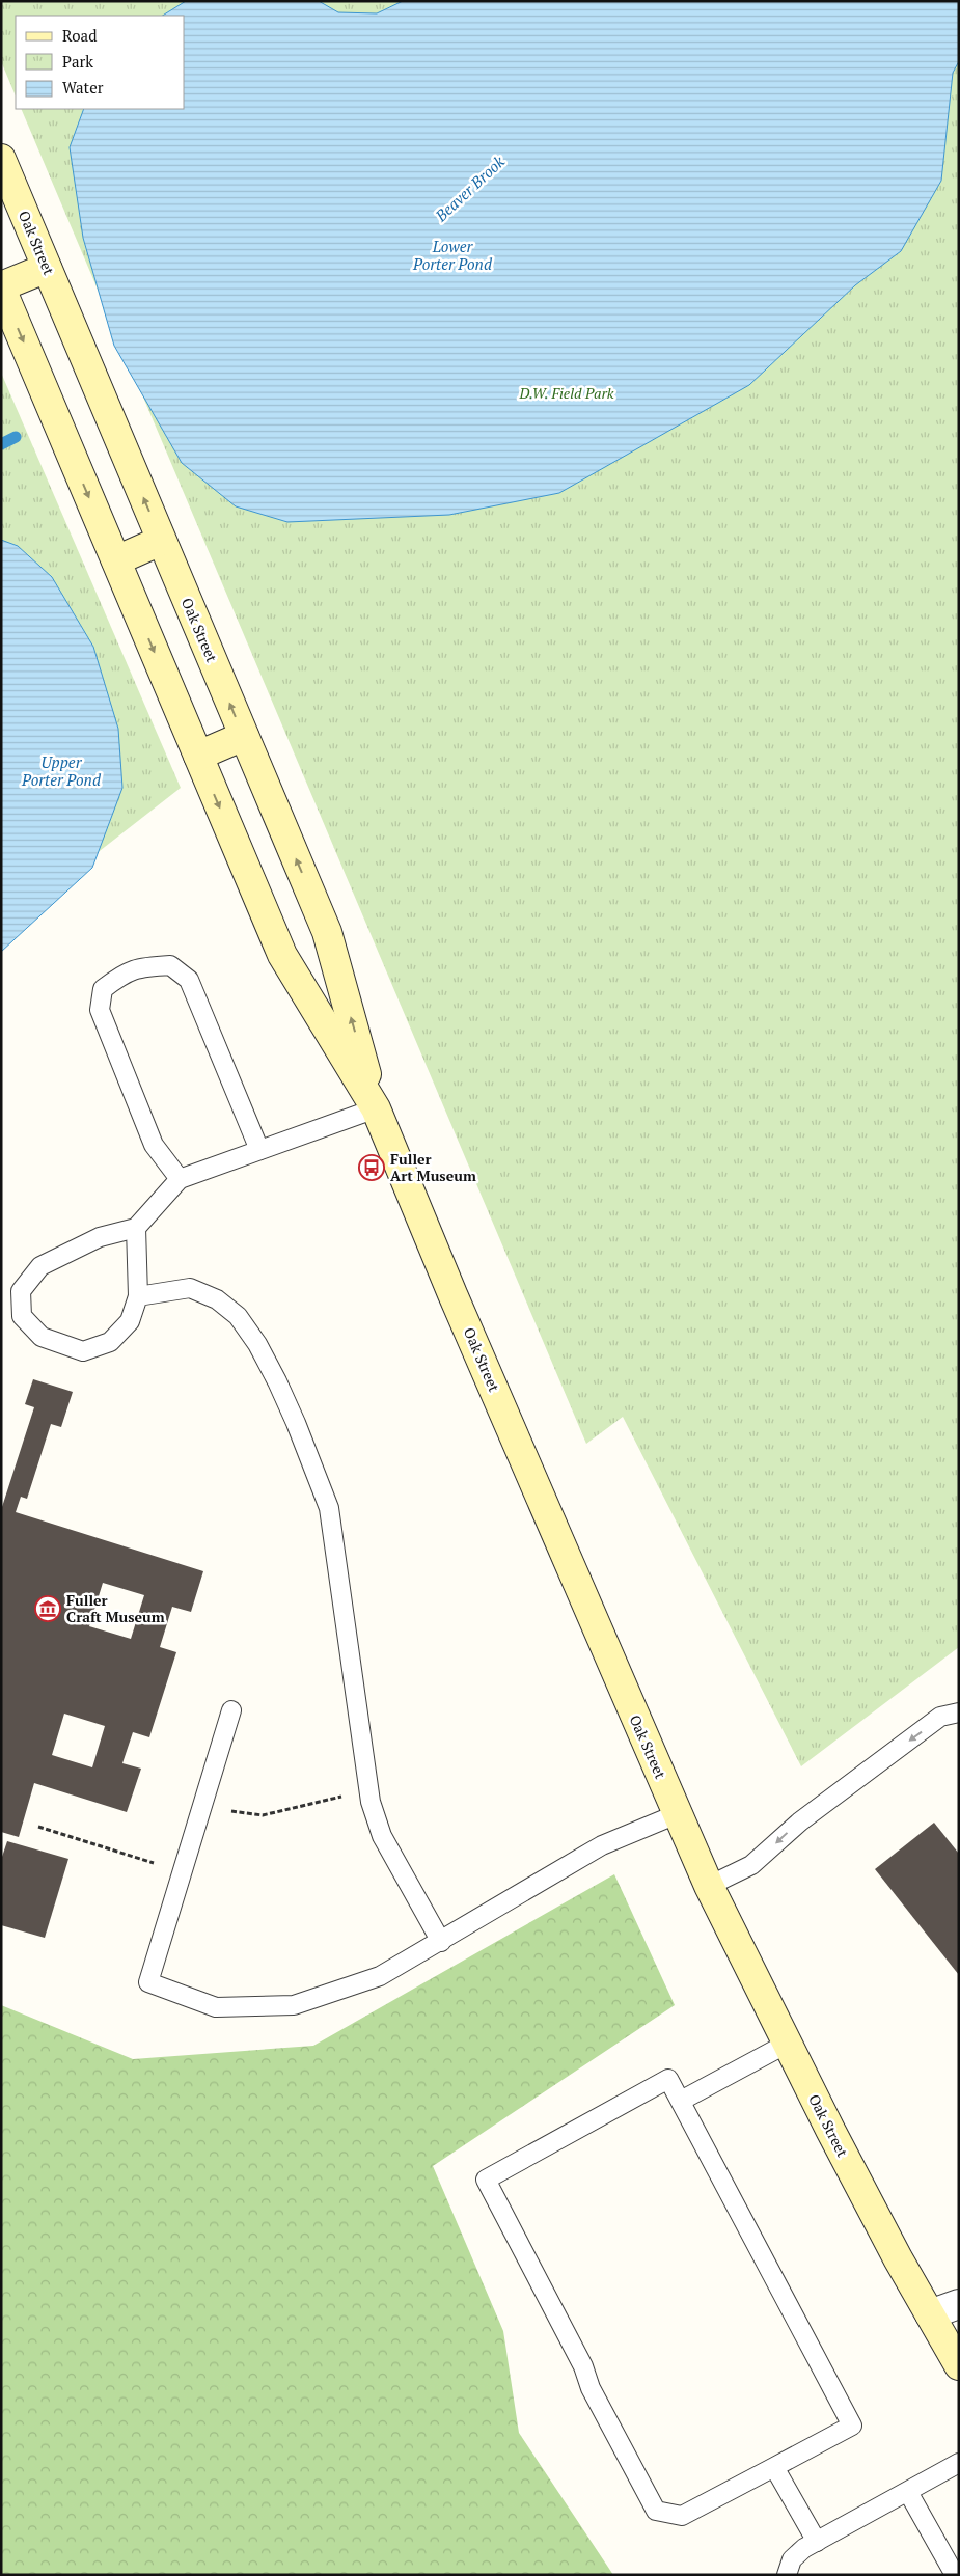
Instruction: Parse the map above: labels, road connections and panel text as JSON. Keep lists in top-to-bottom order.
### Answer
{
  "streets": {
    "main road": ["Oak Street"]
  },
  "water": ["Beaver Brook", "Lower Porter Pond", "Upper Porter Pond"],
  "parks": ["D.W. Field Park"],
  "places": {
    "bus stop": ["Fuller Art Museum"],
    "museum": ["Fuller Craft Museum"]
  },
  "legend": ["Road", "Park", "Water"]
}
